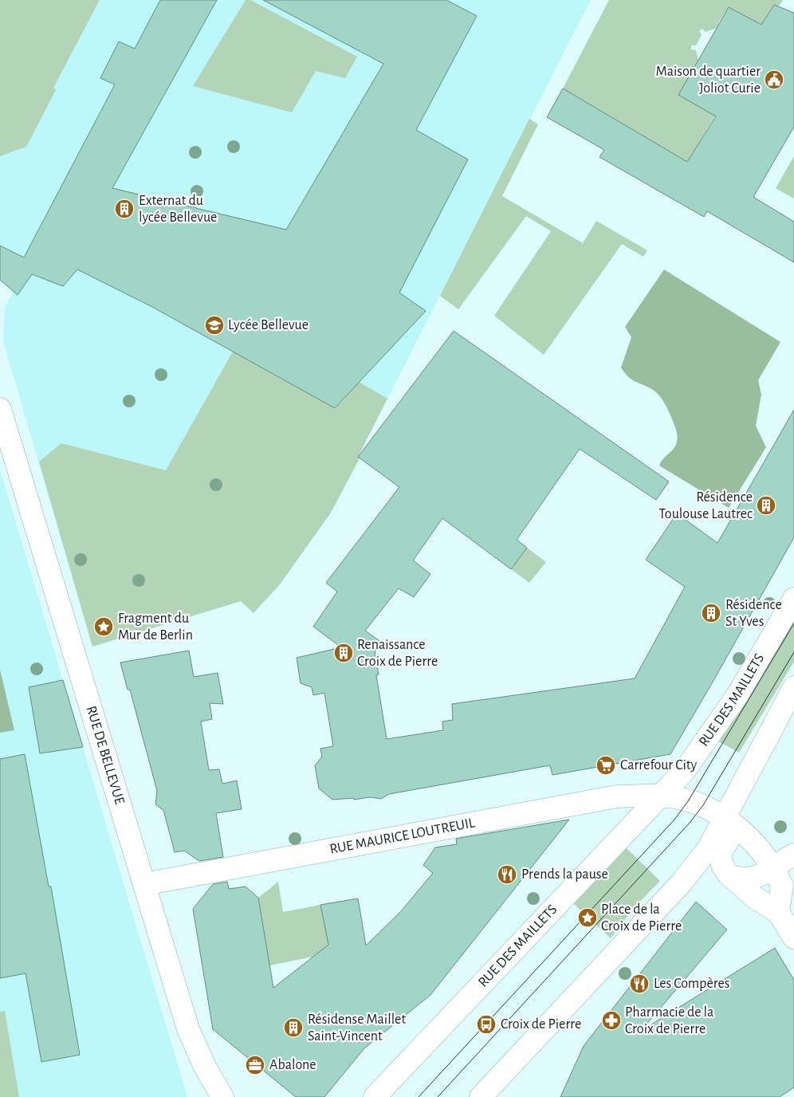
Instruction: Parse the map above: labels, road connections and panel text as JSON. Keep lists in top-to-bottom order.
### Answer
{
  "streets": {
    "street": ["RUE DES MAILLETS", "RUE DE BELLEVUE", "RUE MAURICE LOUTREUIL"]
  },
  "crossings": [
    ["RUE DES MAILLETS", "RUE MAURICE LOUTREUIL"],
    ["RUE DE BELLEVUE", "RUE MAURICE LOUTREUIL"]
  ],
  "places": {
    "public building": ["Maison de quartier Joliot Curie"],
    "building": [
      "Externat du lycée Bellevue",
      "Résidence Toulouse Lautrec",
      "Résidence St Yves",
      "Renaissance Croix de Pierre",
      "Résidense Maillet Saint-Vincent"
    ],
    "school or university": ["Lycée Bellevue"],
    "place": ["Fragment du Mur de Berlin", "Place de la Croix de Pierre"],
    "supermarket": ["Carrefour City"],
    "restaurant": ["Prends la pause", "Les Compères"],
    "pharmacy": ["Pharmacie de la Croix de Pierre"],
    "bus stop": ["Croix de Pierre"],
    "office": ["Abalone"]
  }
}
